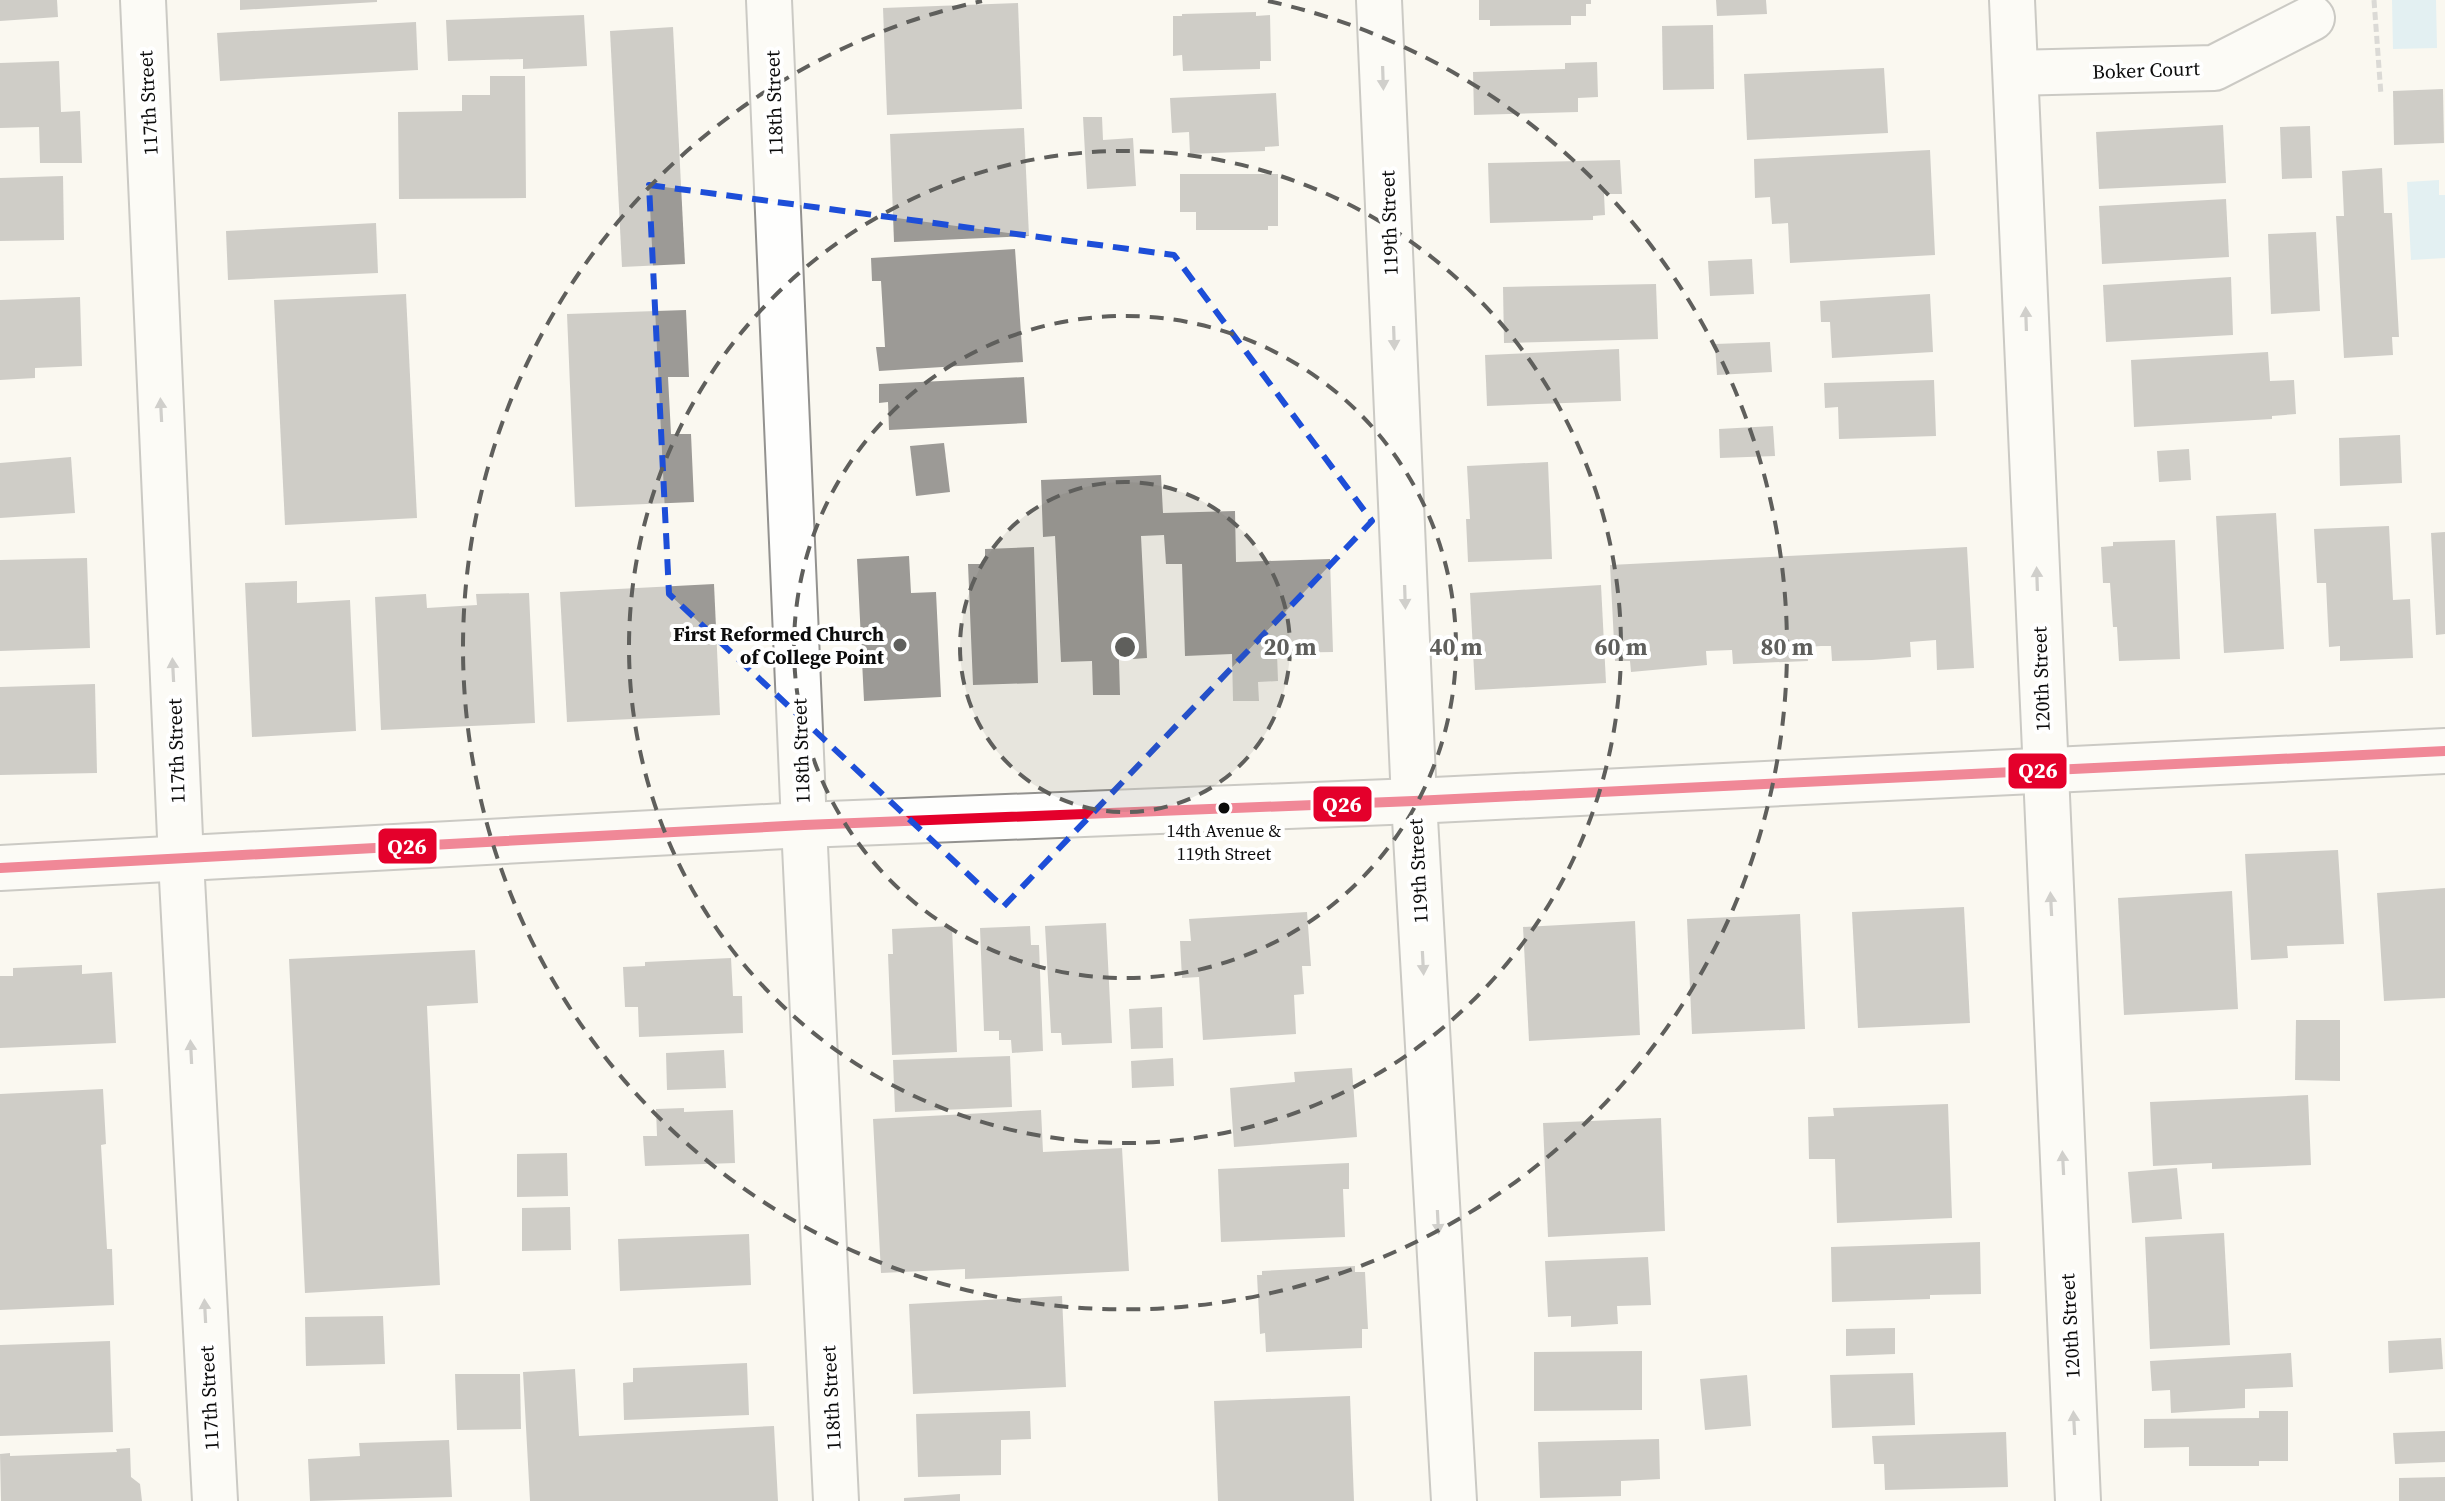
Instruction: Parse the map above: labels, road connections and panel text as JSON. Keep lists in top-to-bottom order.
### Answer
{
  "streets": {
    "street": [
      "Boker Court",
      "117th Street",
      "118th Street",
      "119th Street",
      "120th Street"
    ]
  },
  "crossings": [
    ["Boker Court", "120th Street"]
  ],
  "one_way": ["117th Street", "119th Street", "120th Street"],
  "places": ["First Reformed Church of College Point", "14th Avenue & 119th Street"],
  "lines": ["transit line Q26"],
  "rings": [
    "20 m",
    "40 m",
    "60 m",
    "80 m"
  ]
}
